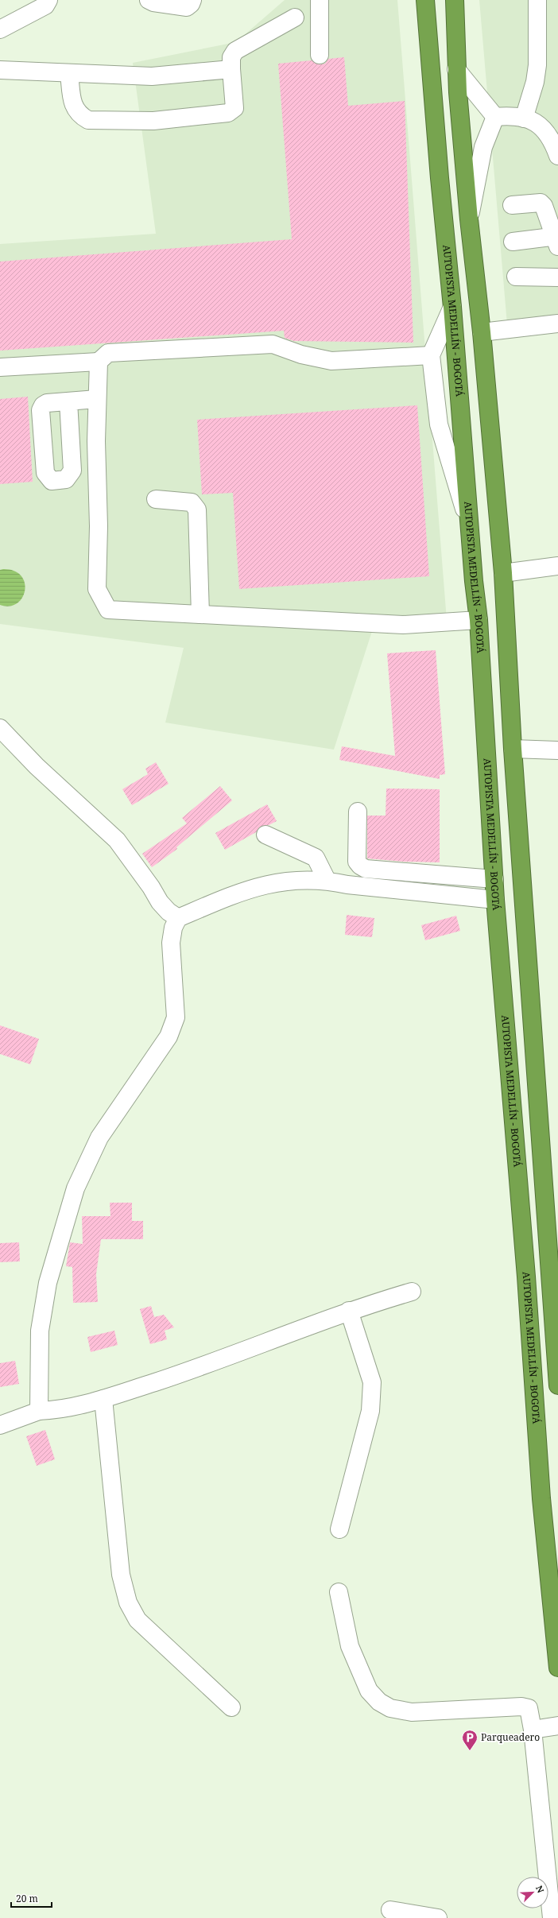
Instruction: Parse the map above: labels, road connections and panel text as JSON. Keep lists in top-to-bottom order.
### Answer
{
  "streets": {
    "highway": ["AUTOPISTA MEDELLÍN - BOGOTÁ"]
  },
  "places": {
    "parking": ["Parqueadero"]
  },
  "scale_bar": "20 m",
  "north": "top right"
}
